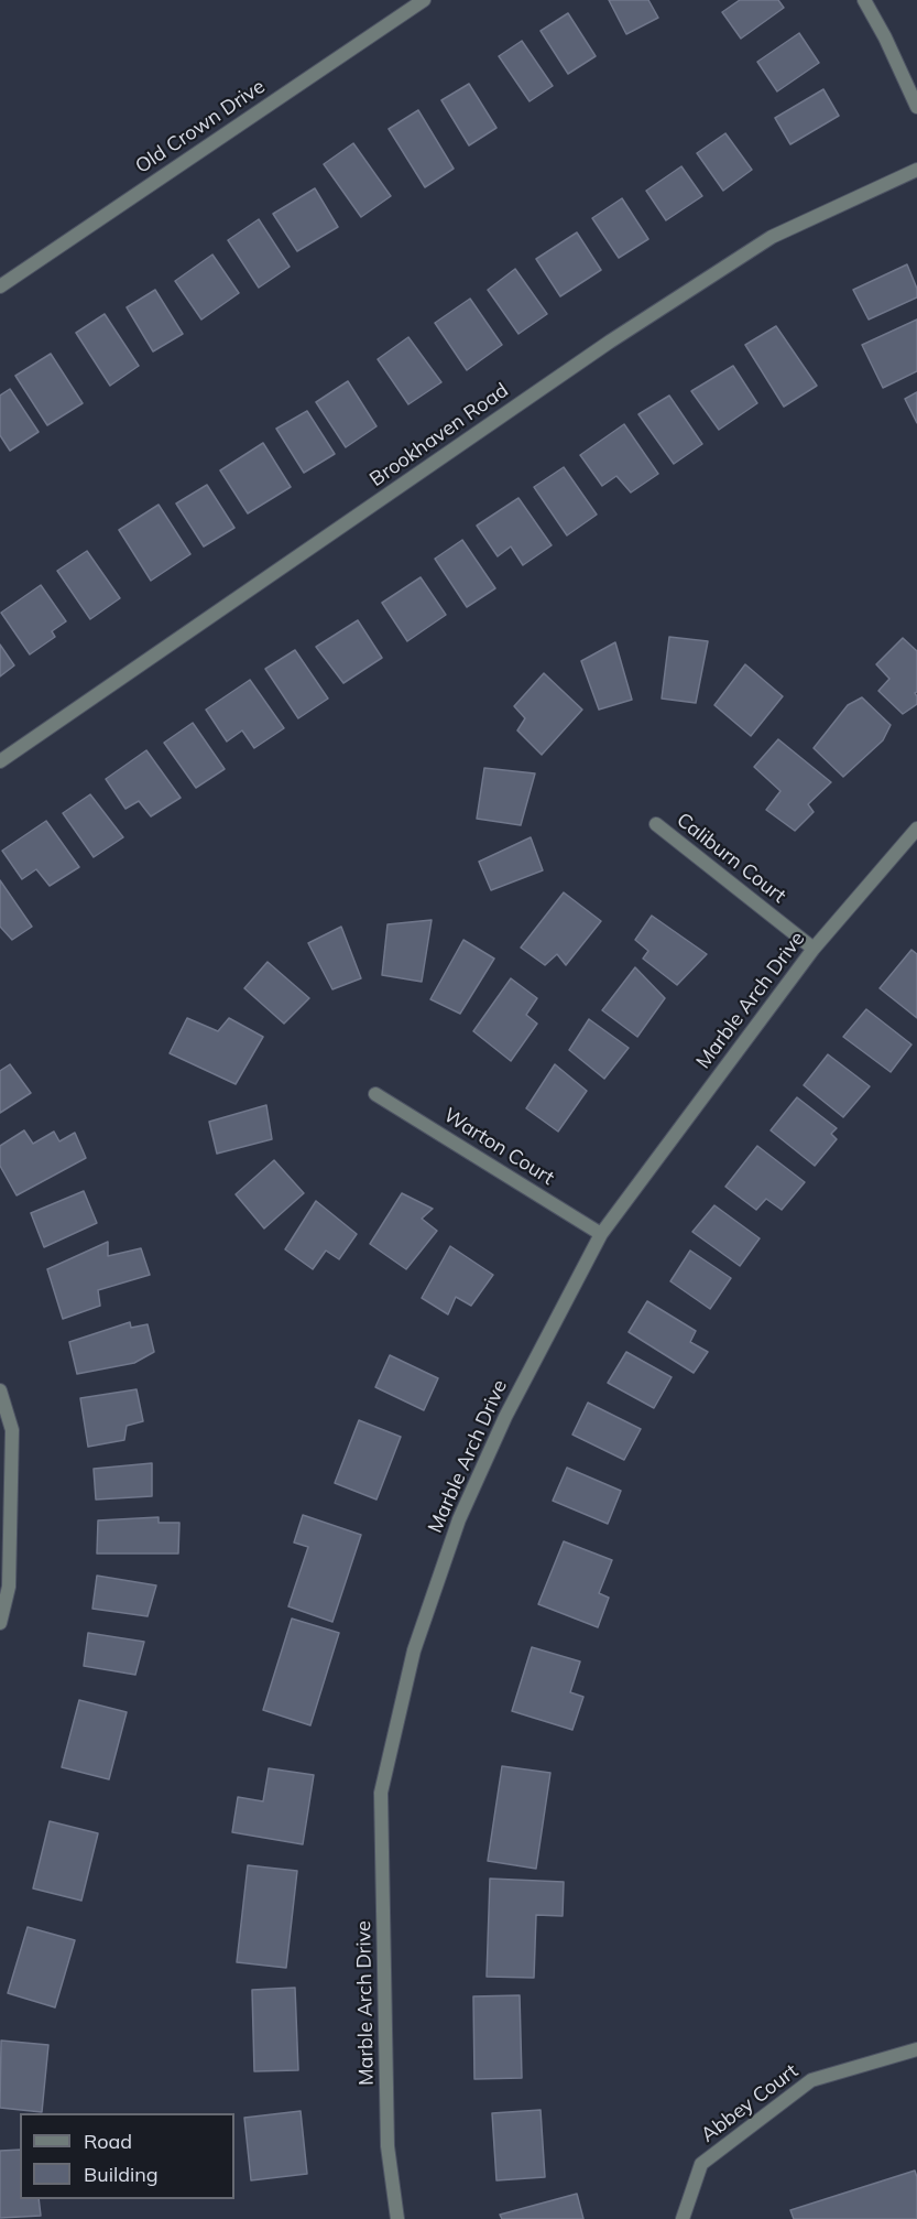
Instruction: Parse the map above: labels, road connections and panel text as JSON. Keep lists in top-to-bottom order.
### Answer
{
  "streets": {
    "street": [
      "Old Crown Drive",
      "Brookhaven Road",
      "Caliburn Court",
      "Marble Arch Drive",
      "Warton Court",
      "Abbey Court"
    ]
  },
  "crossings": [
    ["Caliburn Court", "Marble Arch Drive"],
    ["Marble Arch Drive", "Warton Court"]
  ],
  "legend": ["Road", "Building"]
}
